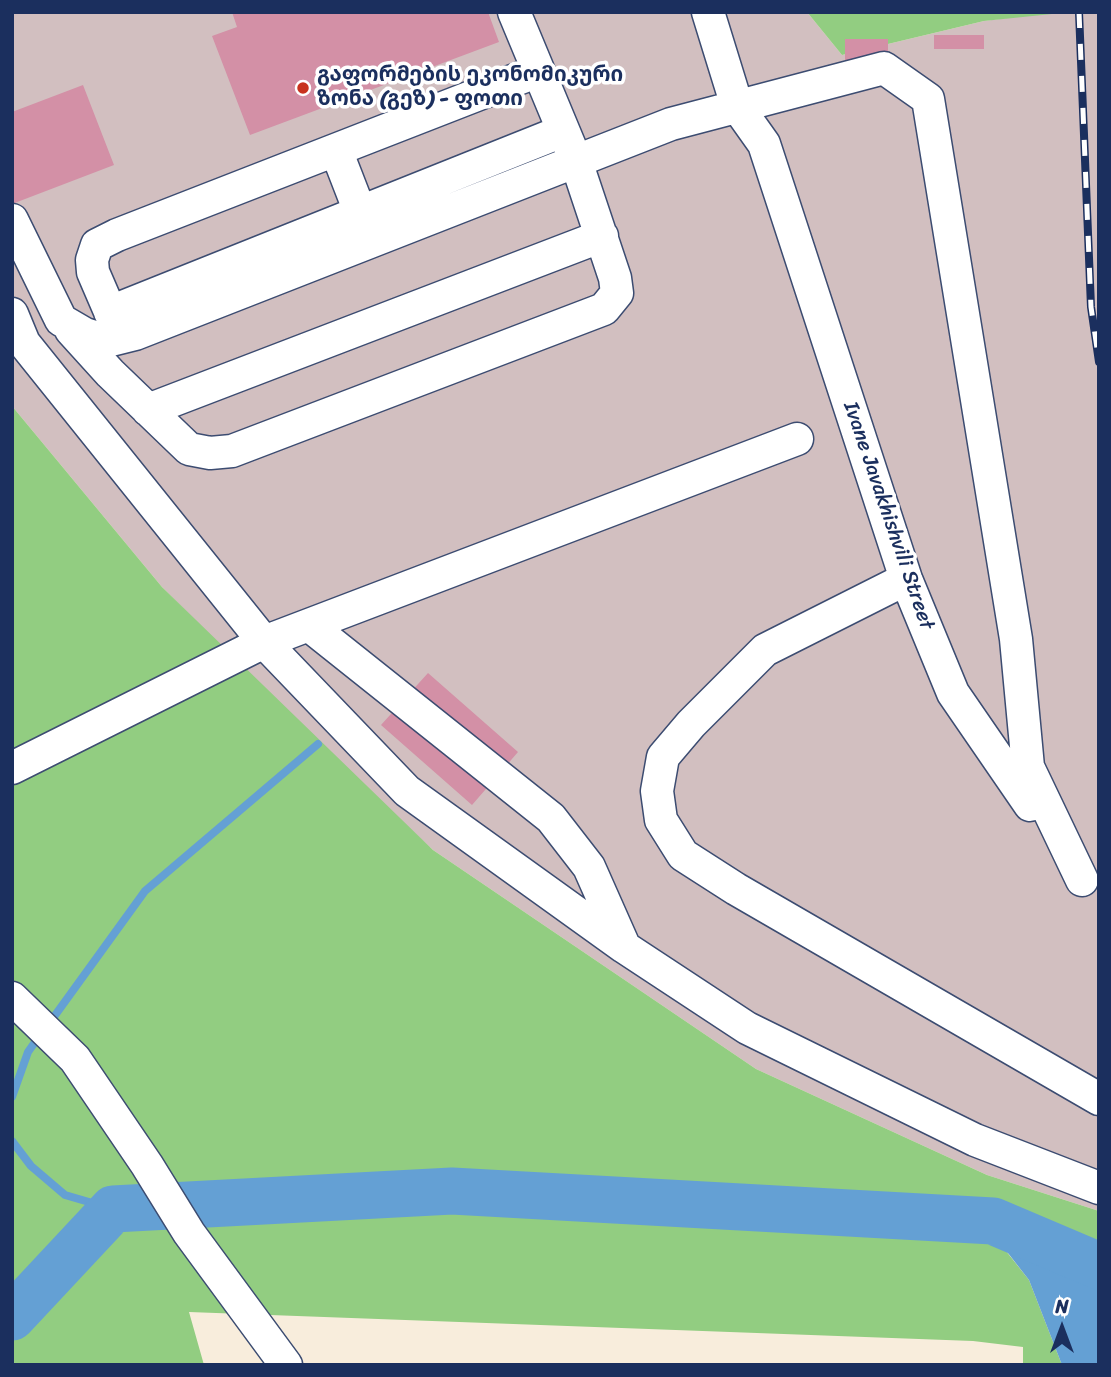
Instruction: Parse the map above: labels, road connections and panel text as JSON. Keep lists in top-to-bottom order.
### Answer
{
  "streets": {
    "street": ["Ivane Javakhishvili Street"]
  },
  "places": ["გაფორმების ეკონომიკური ზონა (გეზ) - ფოთი"],
  "north": "top"
}
